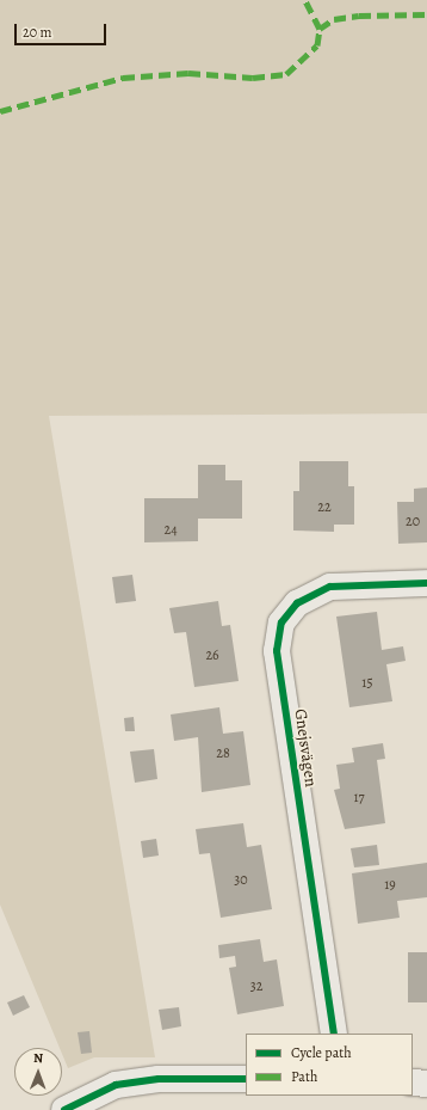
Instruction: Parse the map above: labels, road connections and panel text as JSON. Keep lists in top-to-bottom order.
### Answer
{
  "streets": {
    "street": ["Gnejsvägen"]
  },
  "house_numbers": [
    "22",
    "20",
    "24",
    "26",
    "15",
    "28",
    "17",
    "30",
    "19",
    "32"
  ],
  "legend": ["Cycle path", "Path"],
  "scale_bar": "20 m",
  "north": "top"
}
